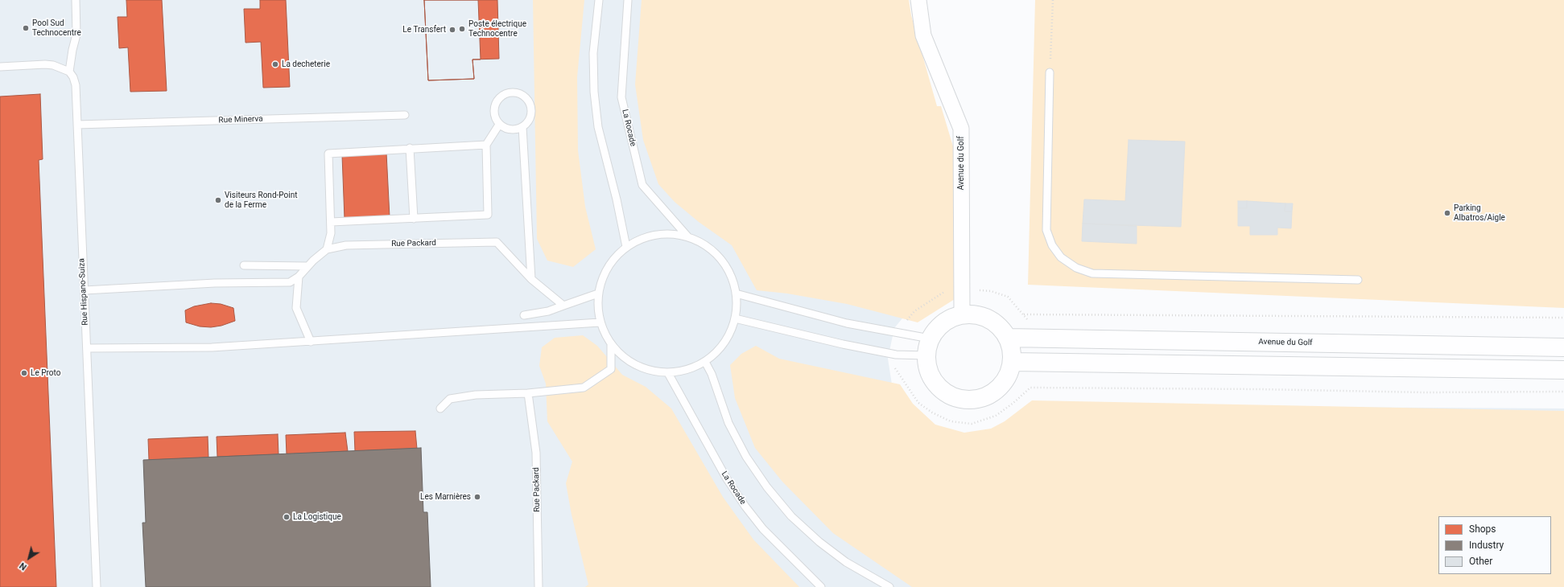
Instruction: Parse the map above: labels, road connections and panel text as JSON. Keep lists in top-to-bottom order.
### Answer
{
  "streets": {
    "street": ["Avenue du Golf"],
    "lane": [
      "Rue Minerva",
      "La Rocade",
      "Rue Packard",
      "Rue Hispano-Suiza"
    ]
  },
  "crossings": [
    ["Rue Minerva", "Rue Hispano-Suiza"],
    ["Rue Packard", "Rue Hispano-Suiza"]
  ],
  "places": [
    "Pool Sud Technocentre",
    "Poste électrique Technocentre",
    "Le Transfert",
    "La decheterie",
    "Visiteurs Rond-Point de la Ferme",
    "Parking Albatros/Aigle",
    "Le Proto",
    "Les Marnières",
    "La Logistique"
  ],
  "legend": ["Shops", "Industry", "Other"],
  "north": "bottom left"
}
